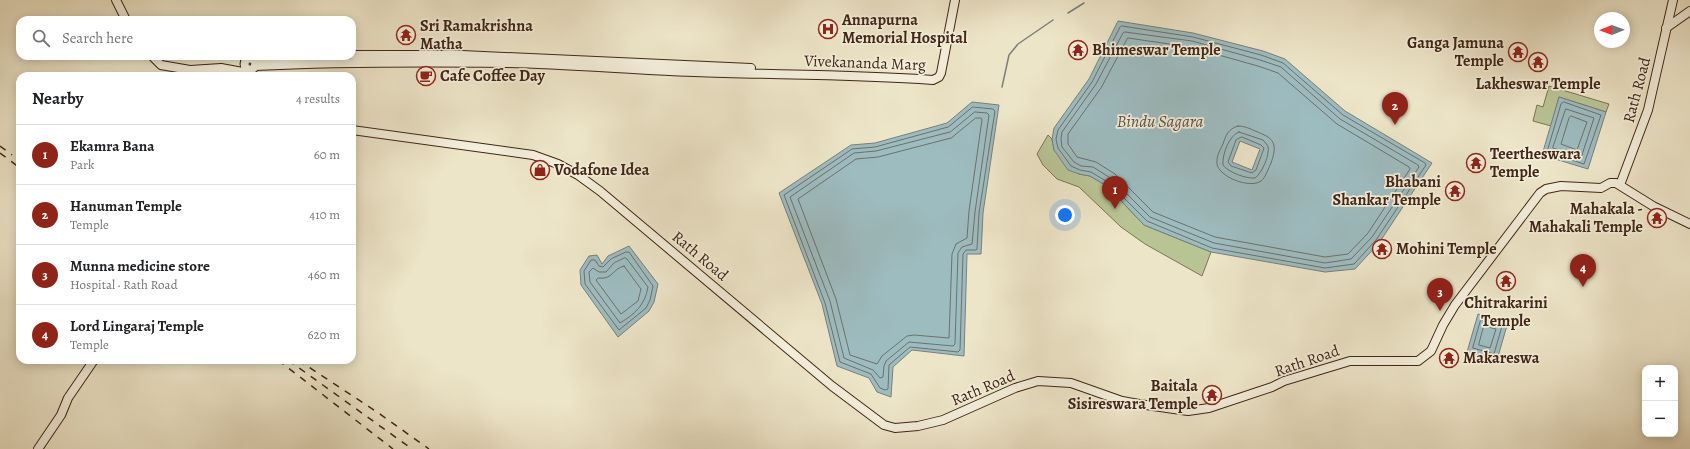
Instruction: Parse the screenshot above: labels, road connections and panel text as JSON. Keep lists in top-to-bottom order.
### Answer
{
  "streets": {
    "street": ["Vivekananda Marg", "Rath Road"]
  },
  "water": ["Bindu Sagara"],
  "places": {
    "hospital": ["Annapurna Memorial Hospital"],
    "temple": [
      "Sri Ramakrishna Matha",
      "Bhimeswar Temple",
      "Ganga Jamuna Temple",
      "Lakheswar Temple",
      "Teertheswara Temple",
      "Bhabani Shankar Temple",
      "Mahakala - Mahakali Temple",
      "Mohini Temple",
      "Chitrakarini Temple",
      "Makareswa",
      "Baitala Sisireswara Temple"
    ],
    "cafe": ["Cafe Coffee Day"],
    "shop": ["Vodafone Idea"]
  },
  "north": "left",
  "page": {
    "search": "Search here",
    "heading": ["Nearby", "4 results"],
    "pins": [
      "2",
      "1",
      "4",
      "3"
    ],
    "list": [
      {
        "mark": "1",
        "name": "Ekamra Bana",
        "note": "Park",
        "value": "60 m"
      },
      {
        "mark": "2",
        "name": "Hanuman Temple",
        "note": "Temple",
        "value": "410 m"
      },
      {
        "mark": "3",
        "name": "Munna medicine store",
        "note": "Hospital · Rath Road",
        "value": "460 m"
      },
      {
        "mark": "4",
        "name": "Lord Lingaraj Temple",
        "note": "Temple",
        "value": "620 m"
      }
    ],
    "map_buttons": ["+", "−"]
  }
}
